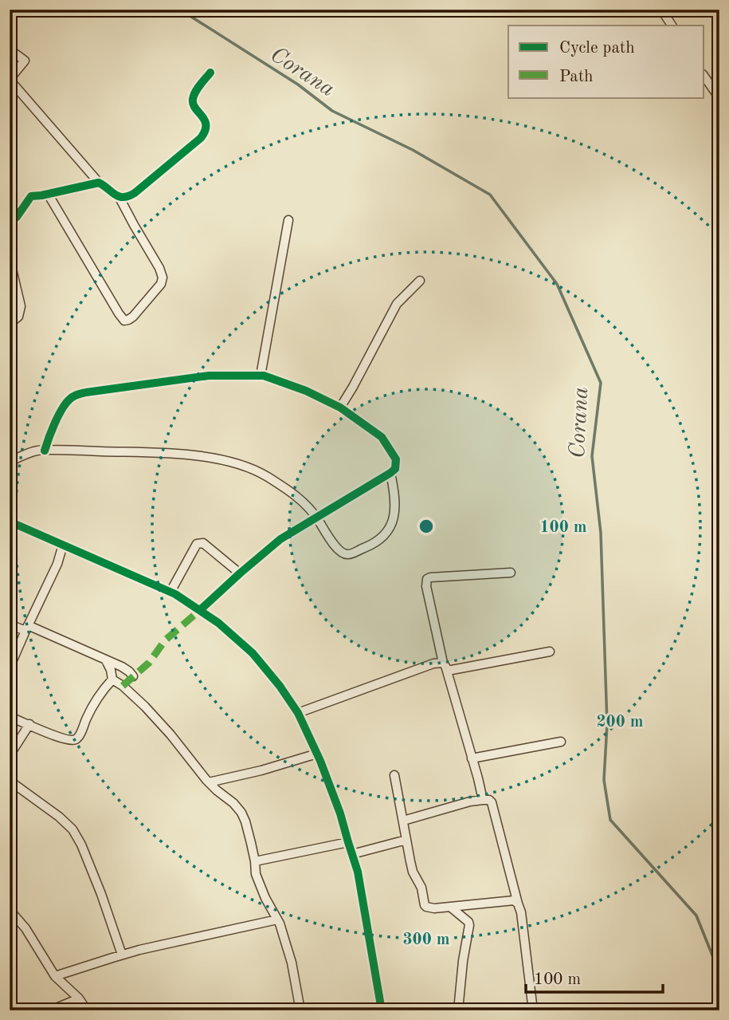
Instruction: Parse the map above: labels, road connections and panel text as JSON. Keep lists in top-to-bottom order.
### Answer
{
  "water": ["Corana"],
  "legend": ["Cycle path", "Path"],
  "scale_bar": "100 m",
  "rings": ["100 m", "200 m", "300 m"]
}
